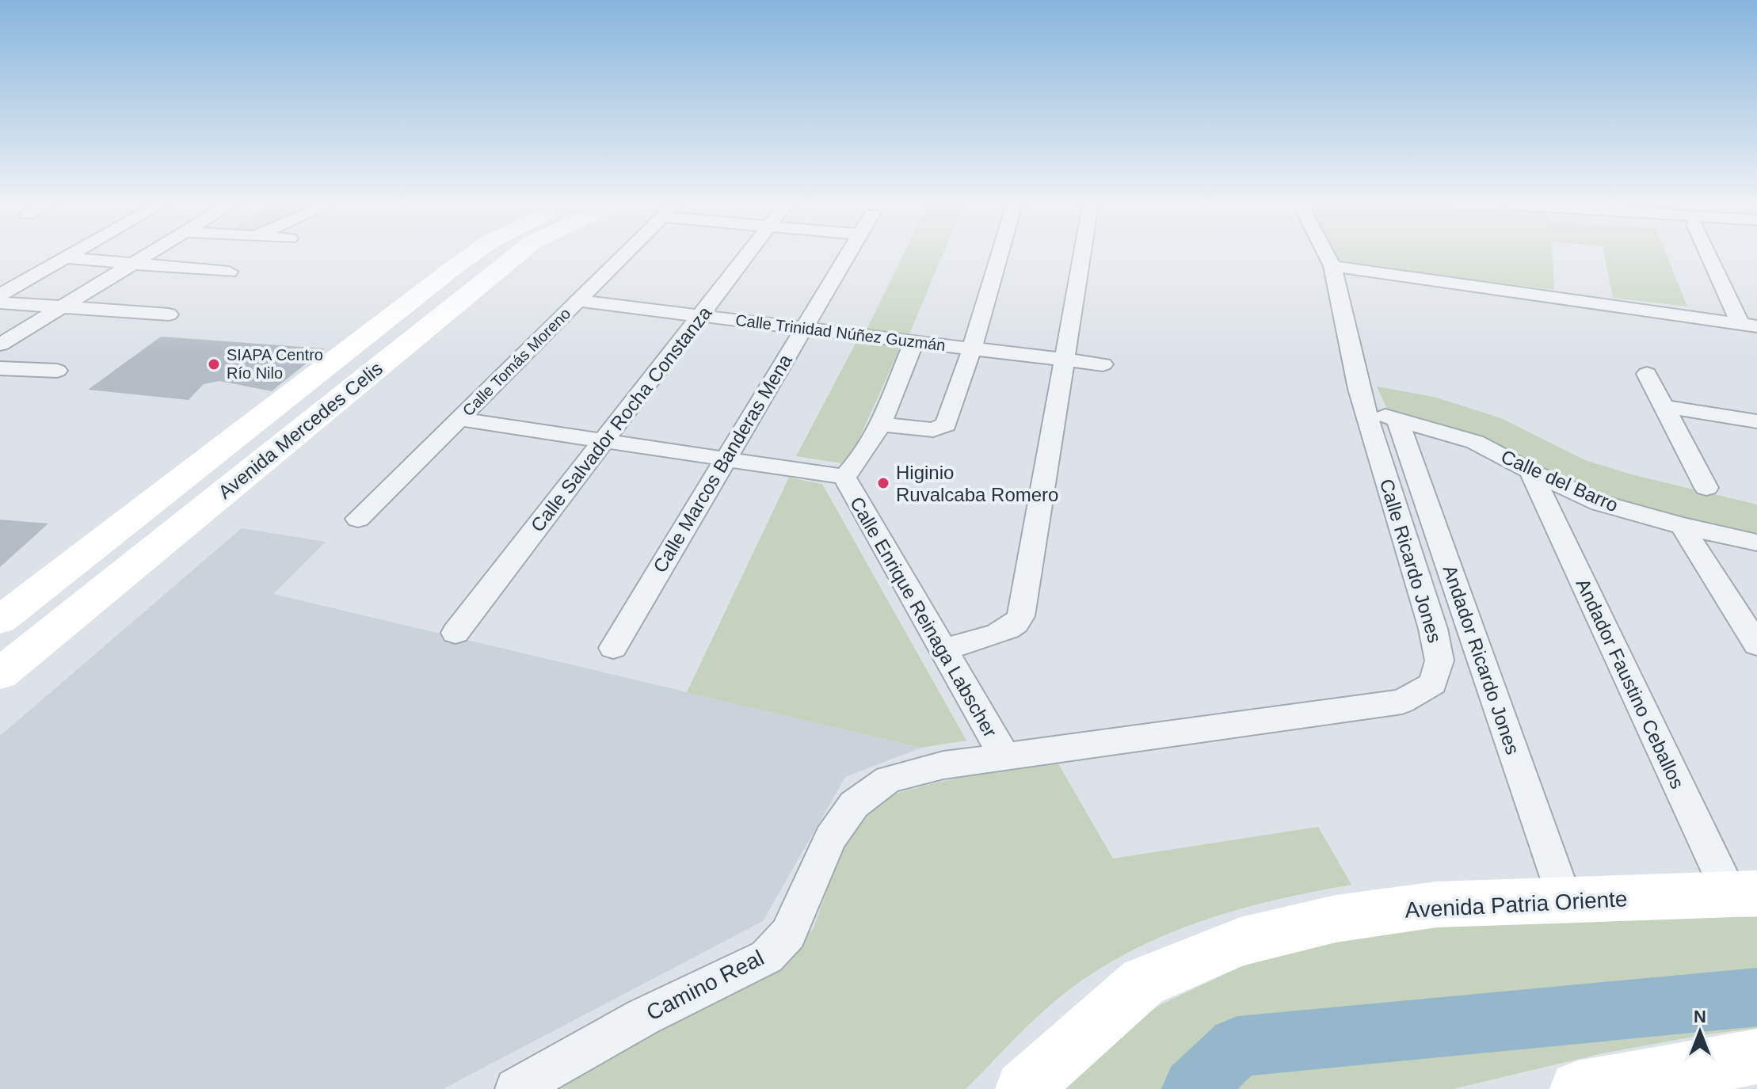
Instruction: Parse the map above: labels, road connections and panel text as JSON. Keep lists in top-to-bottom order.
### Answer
{
  "streets": {
    "main road": ["Avenida Mercedes Celis", "Avenida Patria Oriente"],
    "street": [
      "Calle Trinidad Núñez Guzmán",
      "Calle Tomás Moreno",
      "Calle Salvador Rocha Constanza",
      "Calle Marcos Banderas Mena",
      "Calle del Barro",
      "Calle Ricardo Jones",
      "Calle Enrique Reinaga Labscher",
      "Andador Ricardo Jones",
      "Andador Faustino Ceballos",
      "Camino Real"
    ]
  },
  "crossings": [
    ["Calle Trinidad Núñez Guzmán", "Calle Tomás Moreno"],
    ["Calle Trinidad Núñez Guzmán", "Calle Salvador Rocha Constanza"],
    ["Calle Trinidad Núñez Guzmán", "Calle Marcos Banderas Mena"],
    ["Calle del Barro", "Calle Ricardo Jones"],
    ["Calle del Barro", "Andador Ricardo Jones"],
    ["Calle del Barro", "Andador Faustino Ceballos"],
    ["Calle Ricardo Jones", "Calle Enrique Reinaga Labscher"],
    ["Calle Ricardo Jones", "Camino Real"],
    ["Calle Enrique Reinaga Labscher", "Camino Real"],
    ["Andador Ricardo Jones", "Avenida Patria Oriente"],
    ["Andador Faustino Ceballos", "Avenida Patria Oriente"]
  ],
  "places": ["SIAPA Centro Río Nilo", "Higinio Ruvalcaba Romero"],
  "north": "top"
}
